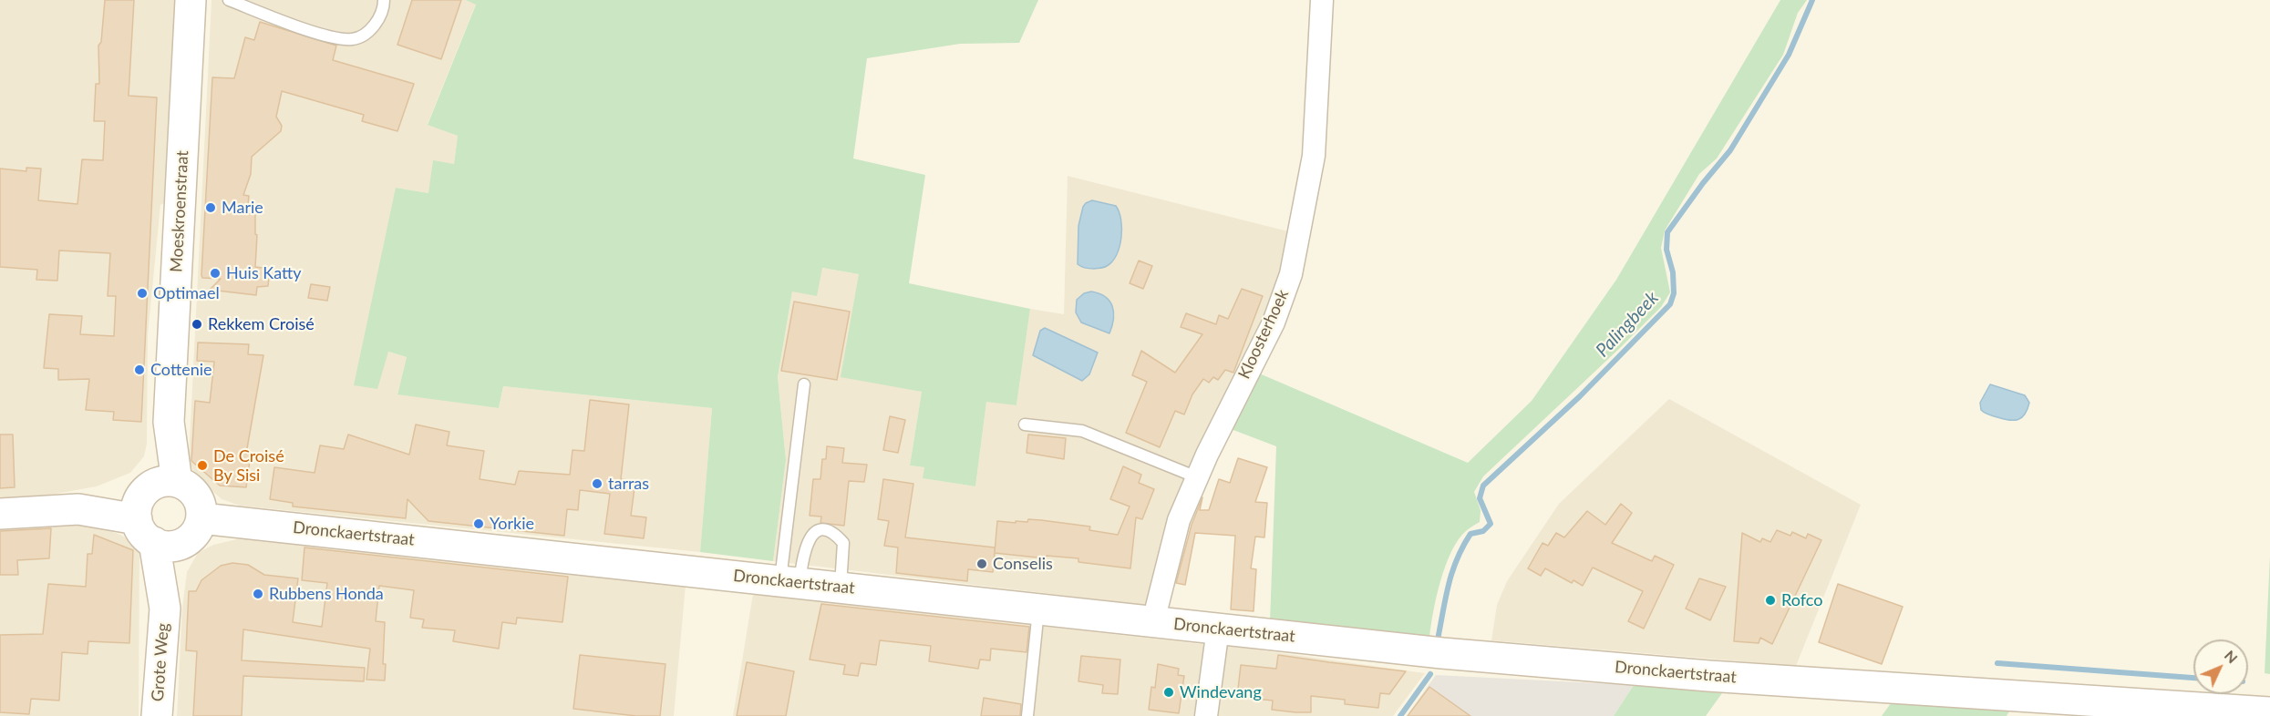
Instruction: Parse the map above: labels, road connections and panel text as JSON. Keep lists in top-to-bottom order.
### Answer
{
  "streets": {
    "main road": ["Moeskroenstraat", "Dronckaertstraat", "Grote Weg"],
    "street": ["Kloosterhoek"]
  },
  "crossings": [
    ["Moeskroenstraat", "Grote Weg"],
    ["Kloosterhoek", "Dronckaertstraat"]
  ],
  "water": ["Palingbeek"],
  "places": [
    "Marie",
    "Huis Katty",
    "Optimael",
    "Rekkem Croisé",
    "Cottenie",
    "De Croisé By Sisi",
    "tarras",
    "Yorkie",
    "Conselis",
    "Rubbens Honda",
    "Rofco",
    "Windevang"
  ],
  "north": "top right"
}
